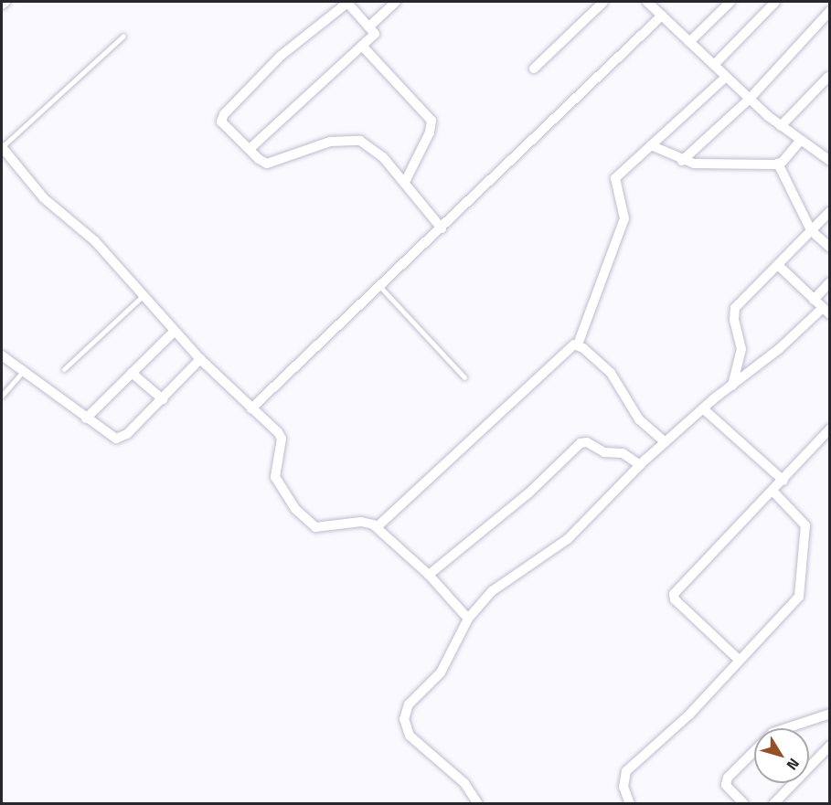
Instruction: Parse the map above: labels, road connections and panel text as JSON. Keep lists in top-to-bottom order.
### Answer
{
  "north": "bottom right"
}
